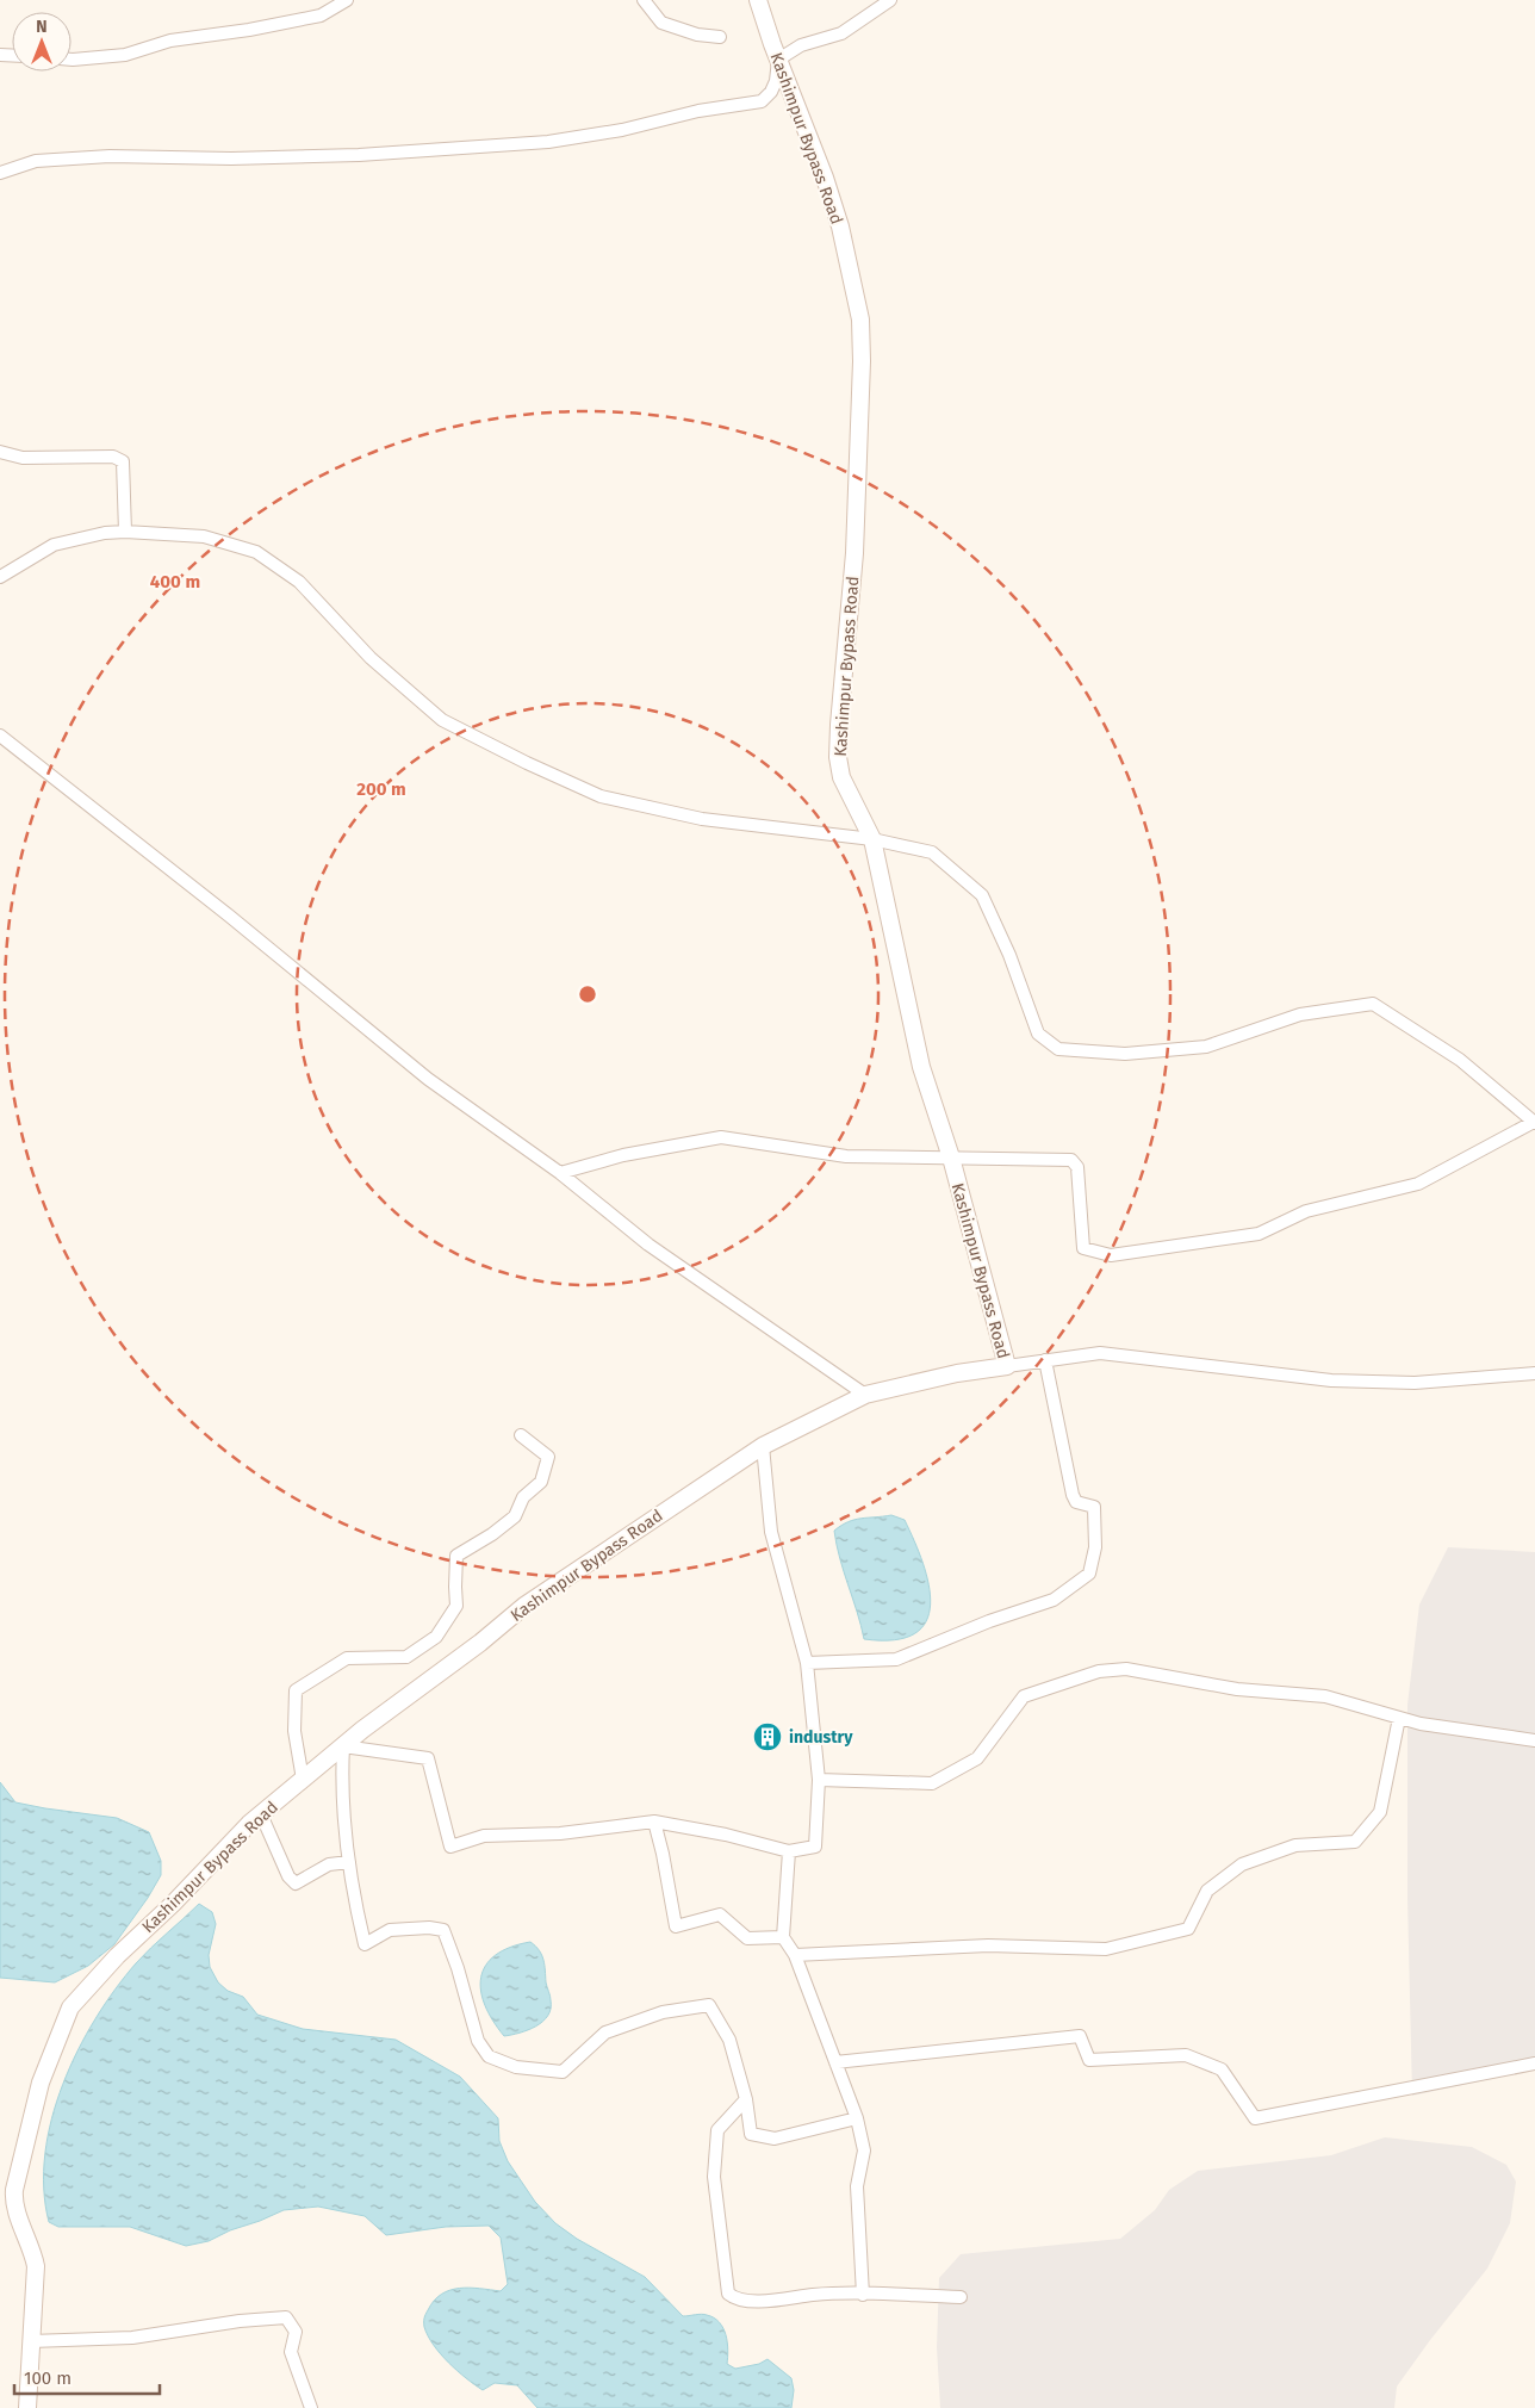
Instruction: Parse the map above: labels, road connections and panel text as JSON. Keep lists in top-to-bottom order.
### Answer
{
  "streets": {
    "main road": ["Kashimpur Bypass Road"]
  },
  "places": {
    "building": ["industry"]
  },
  "scale_bar": "100 m",
  "north": "top",
  "rings": ["400 m", "200 m"]
}
